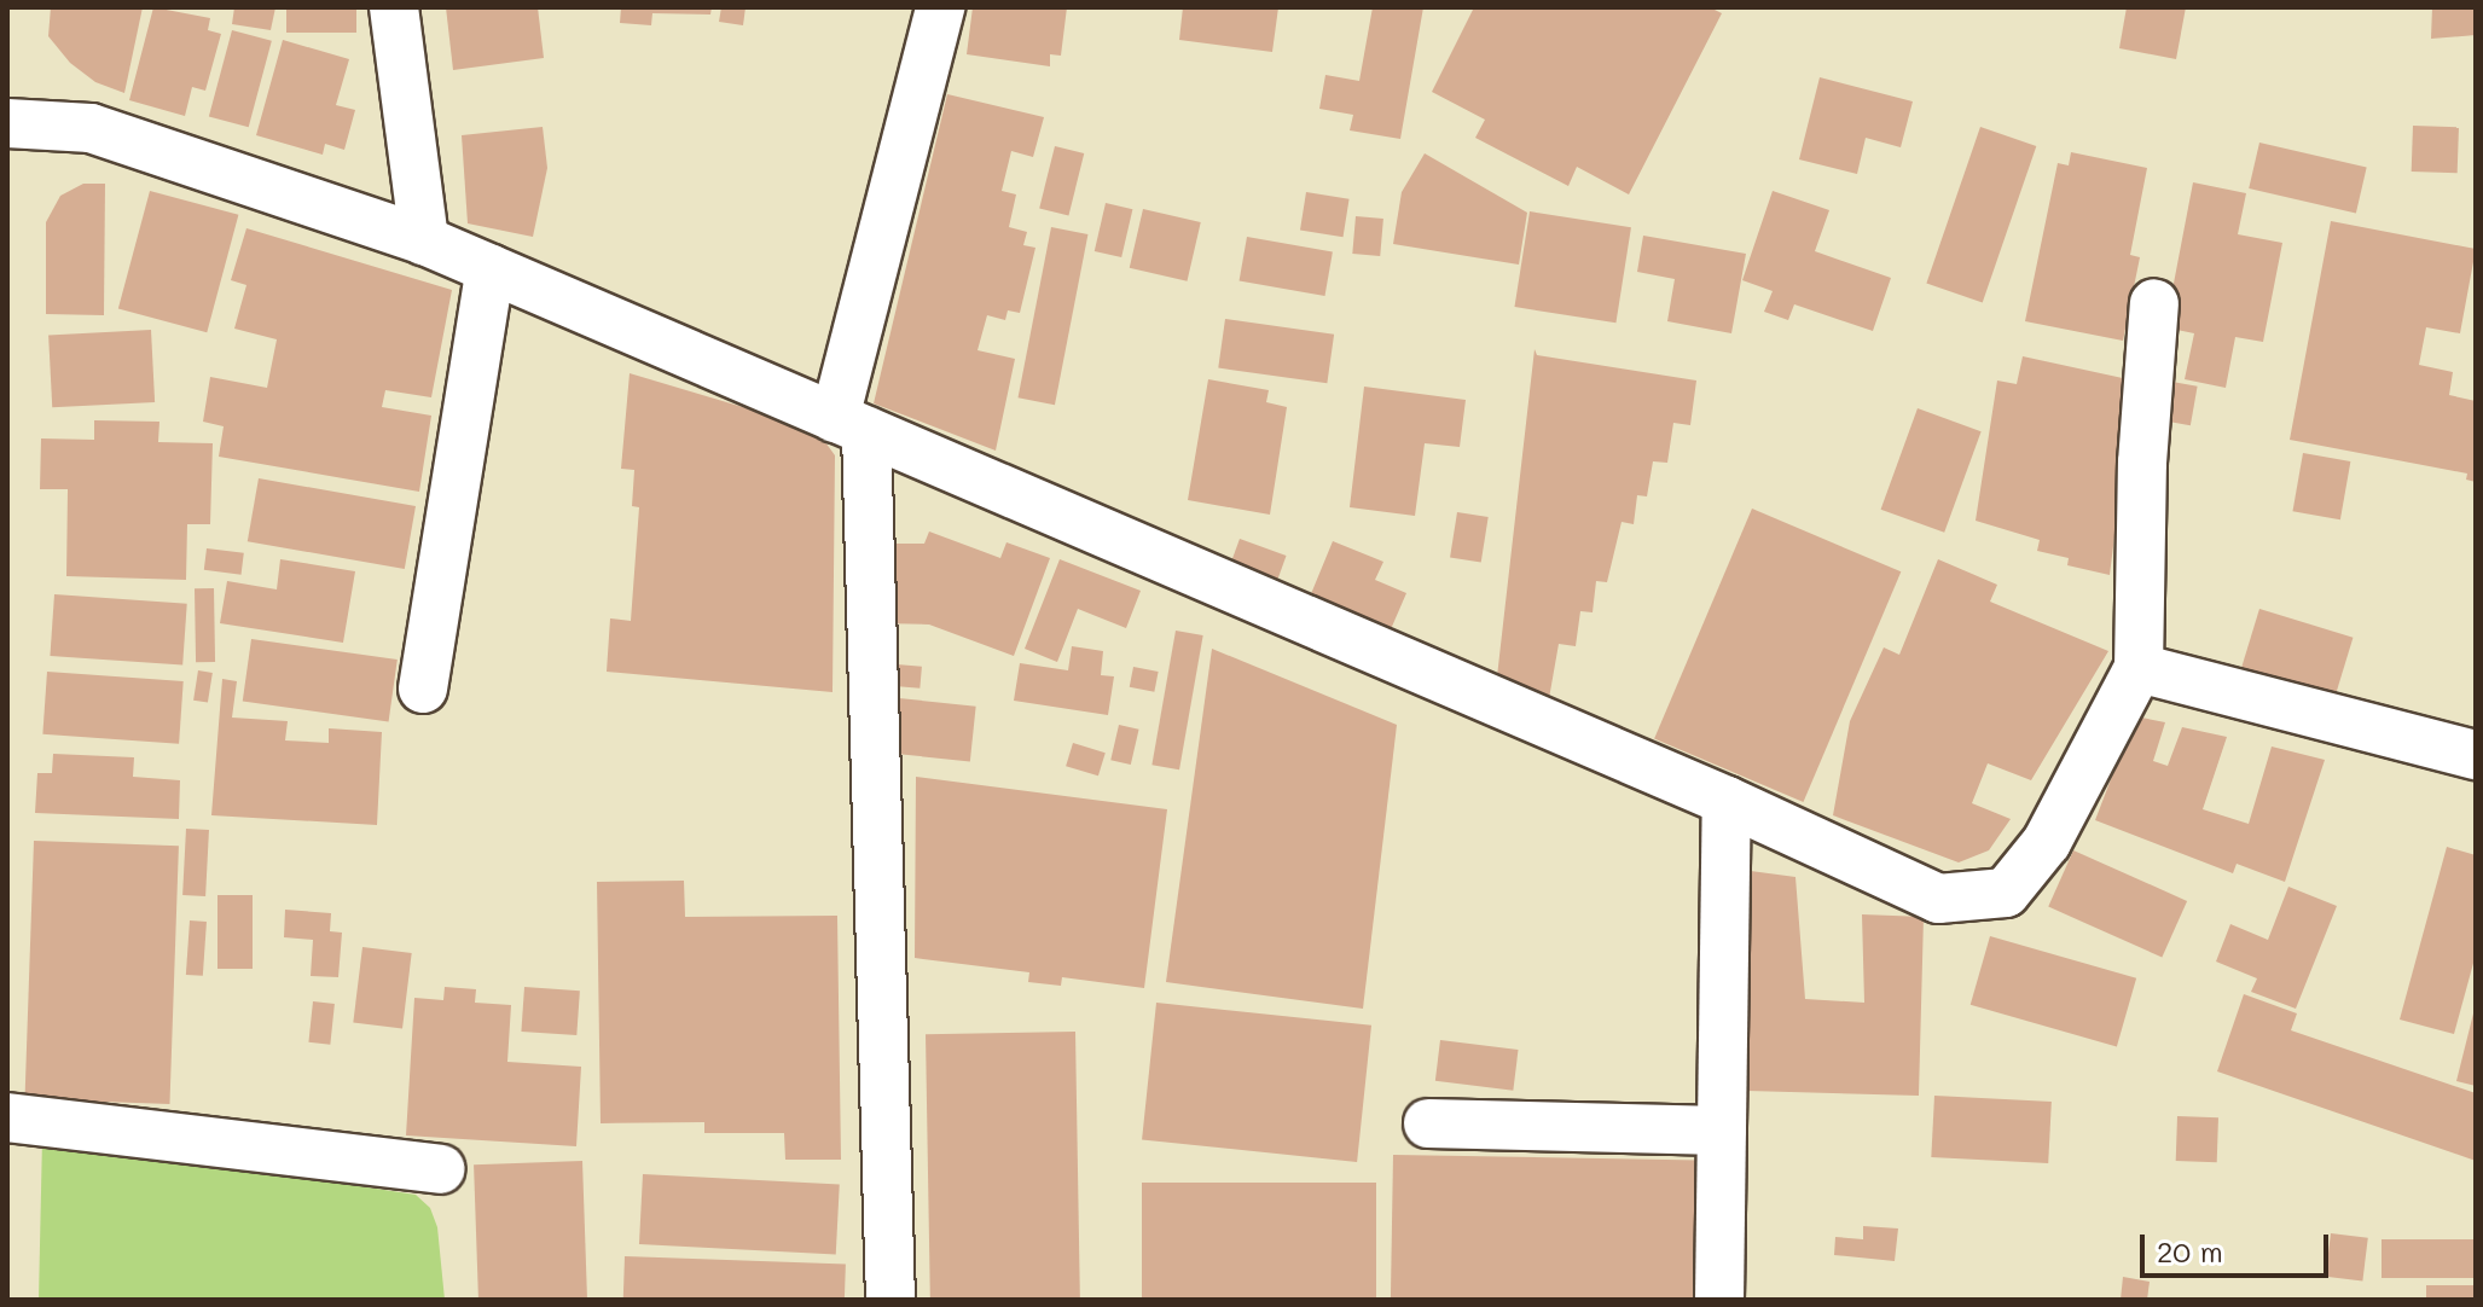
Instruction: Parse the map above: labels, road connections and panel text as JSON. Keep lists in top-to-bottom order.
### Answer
{
  "scale_bar": "20 m"
}
